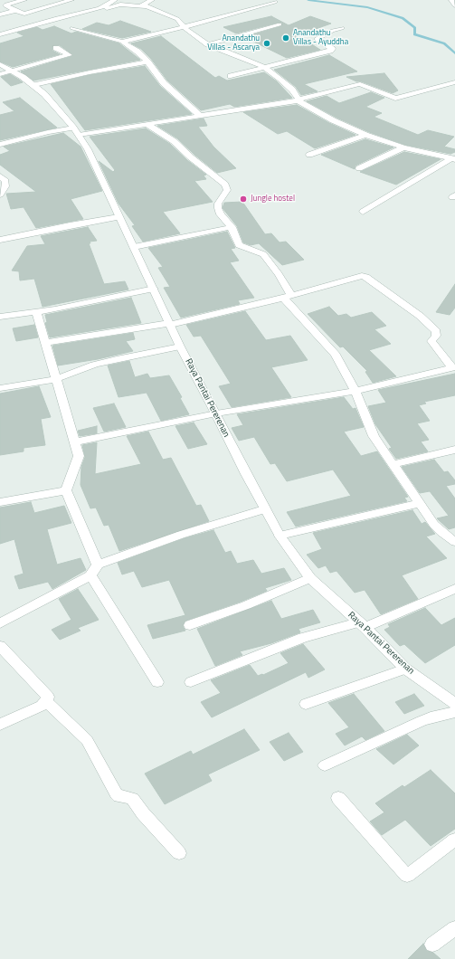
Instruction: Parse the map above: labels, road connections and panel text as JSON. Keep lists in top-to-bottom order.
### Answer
{
  "streets": {
    "street": ["Raya Pantai Pererenan"]
  },
  "places": ["Anandathu Villas - Ayuddha", "Anandathu Villas - Ascarya", "Jungle hostel"]
}
